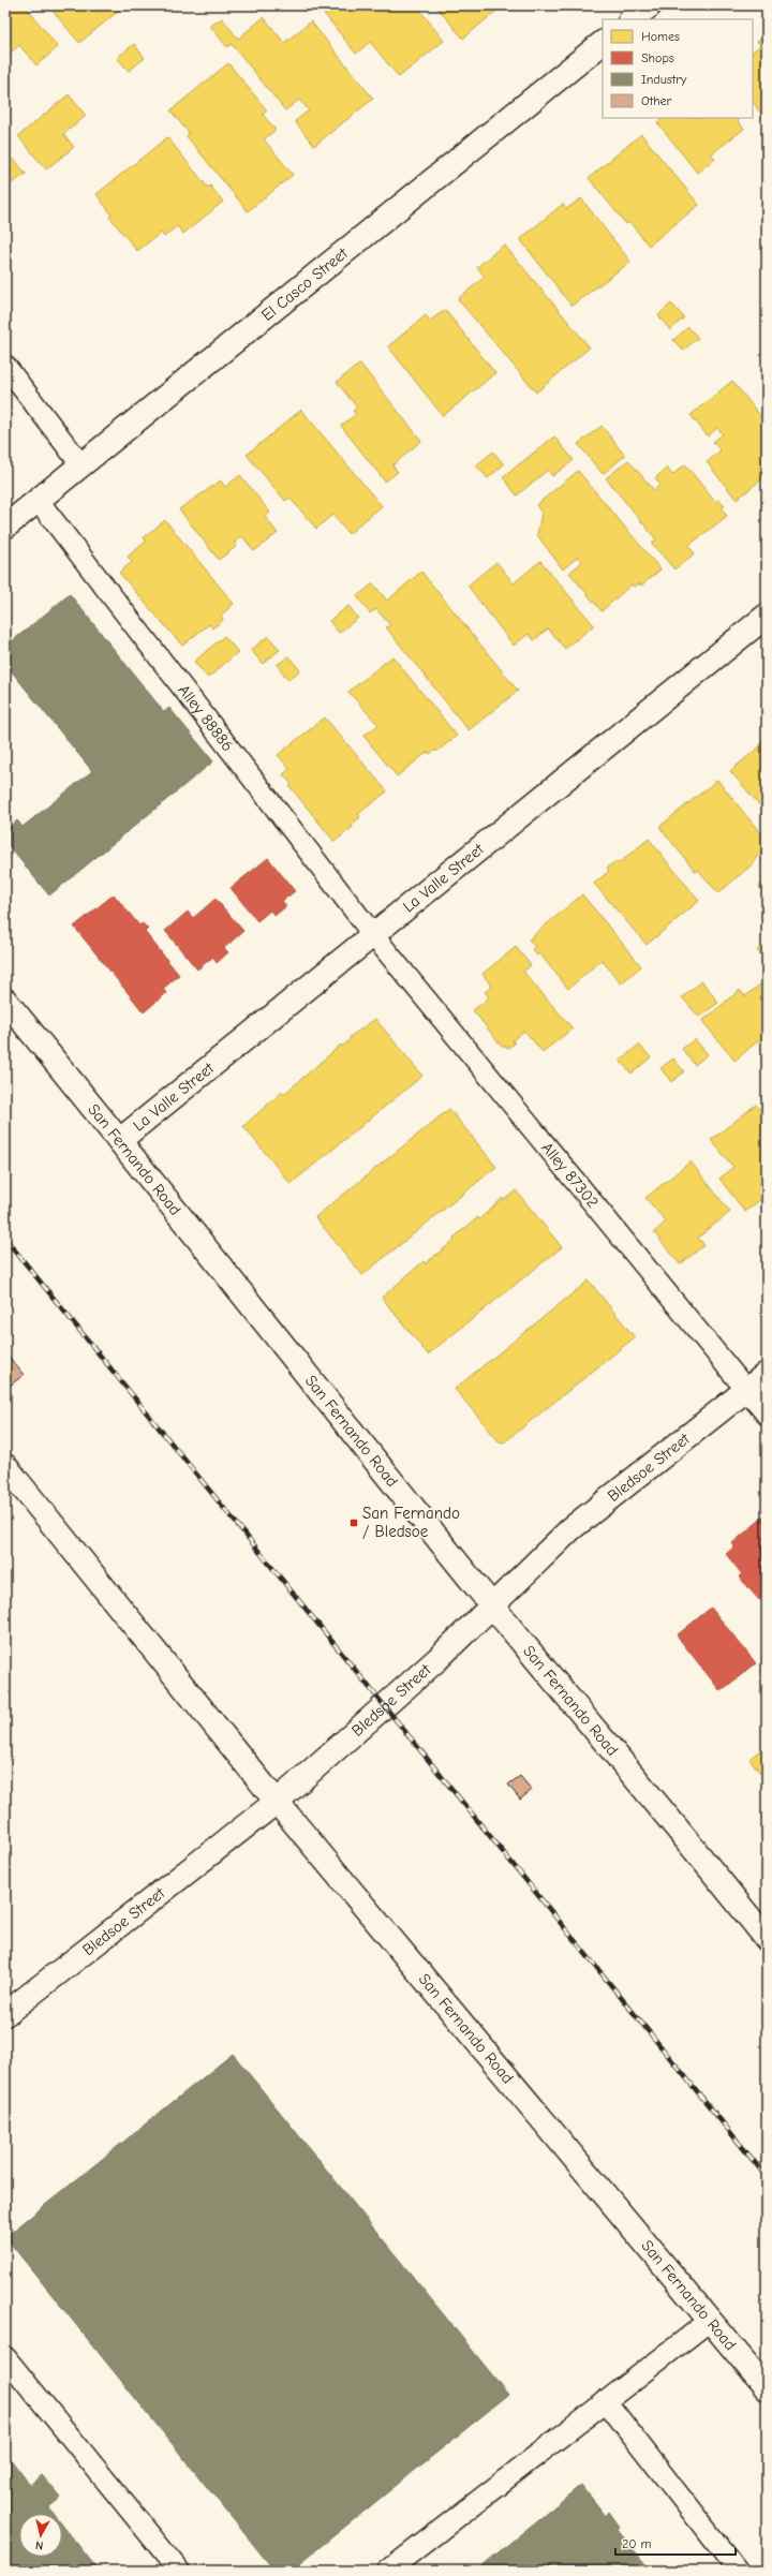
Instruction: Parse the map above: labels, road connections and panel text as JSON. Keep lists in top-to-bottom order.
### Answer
{
  "streets": {
    "street": [
      "El Casco Street",
      "La Valle Street",
      "San Fernando Road",
      "Bledsoe Street"
    ],
    "lane": ["Alley 88886", "Alley 87302"]
  },
  "crossings": [
    ["El Casco Street", "Alley 88886"],
    ["Alley 88886", "La Valle Street"],
    ["Alley 88886", "Alley 87302"],
    ["La Valle Street", "San Fernando Road"],
    ["La Valle Street", "Alley 87302"],
    ["San Fernando Road", "Bledsoe Street"],
    ["Alley 87302", "Bledsoe Street"]
  ],
  "places": {
    "transit": ["San Fernando / Bledsoe"]
  },
  "legend": [
    "Homes",
    "Shops",
    "Industry",
    "Other"
  ],
  "scale_bar": "20 m",
  "north": "bottom"
}
